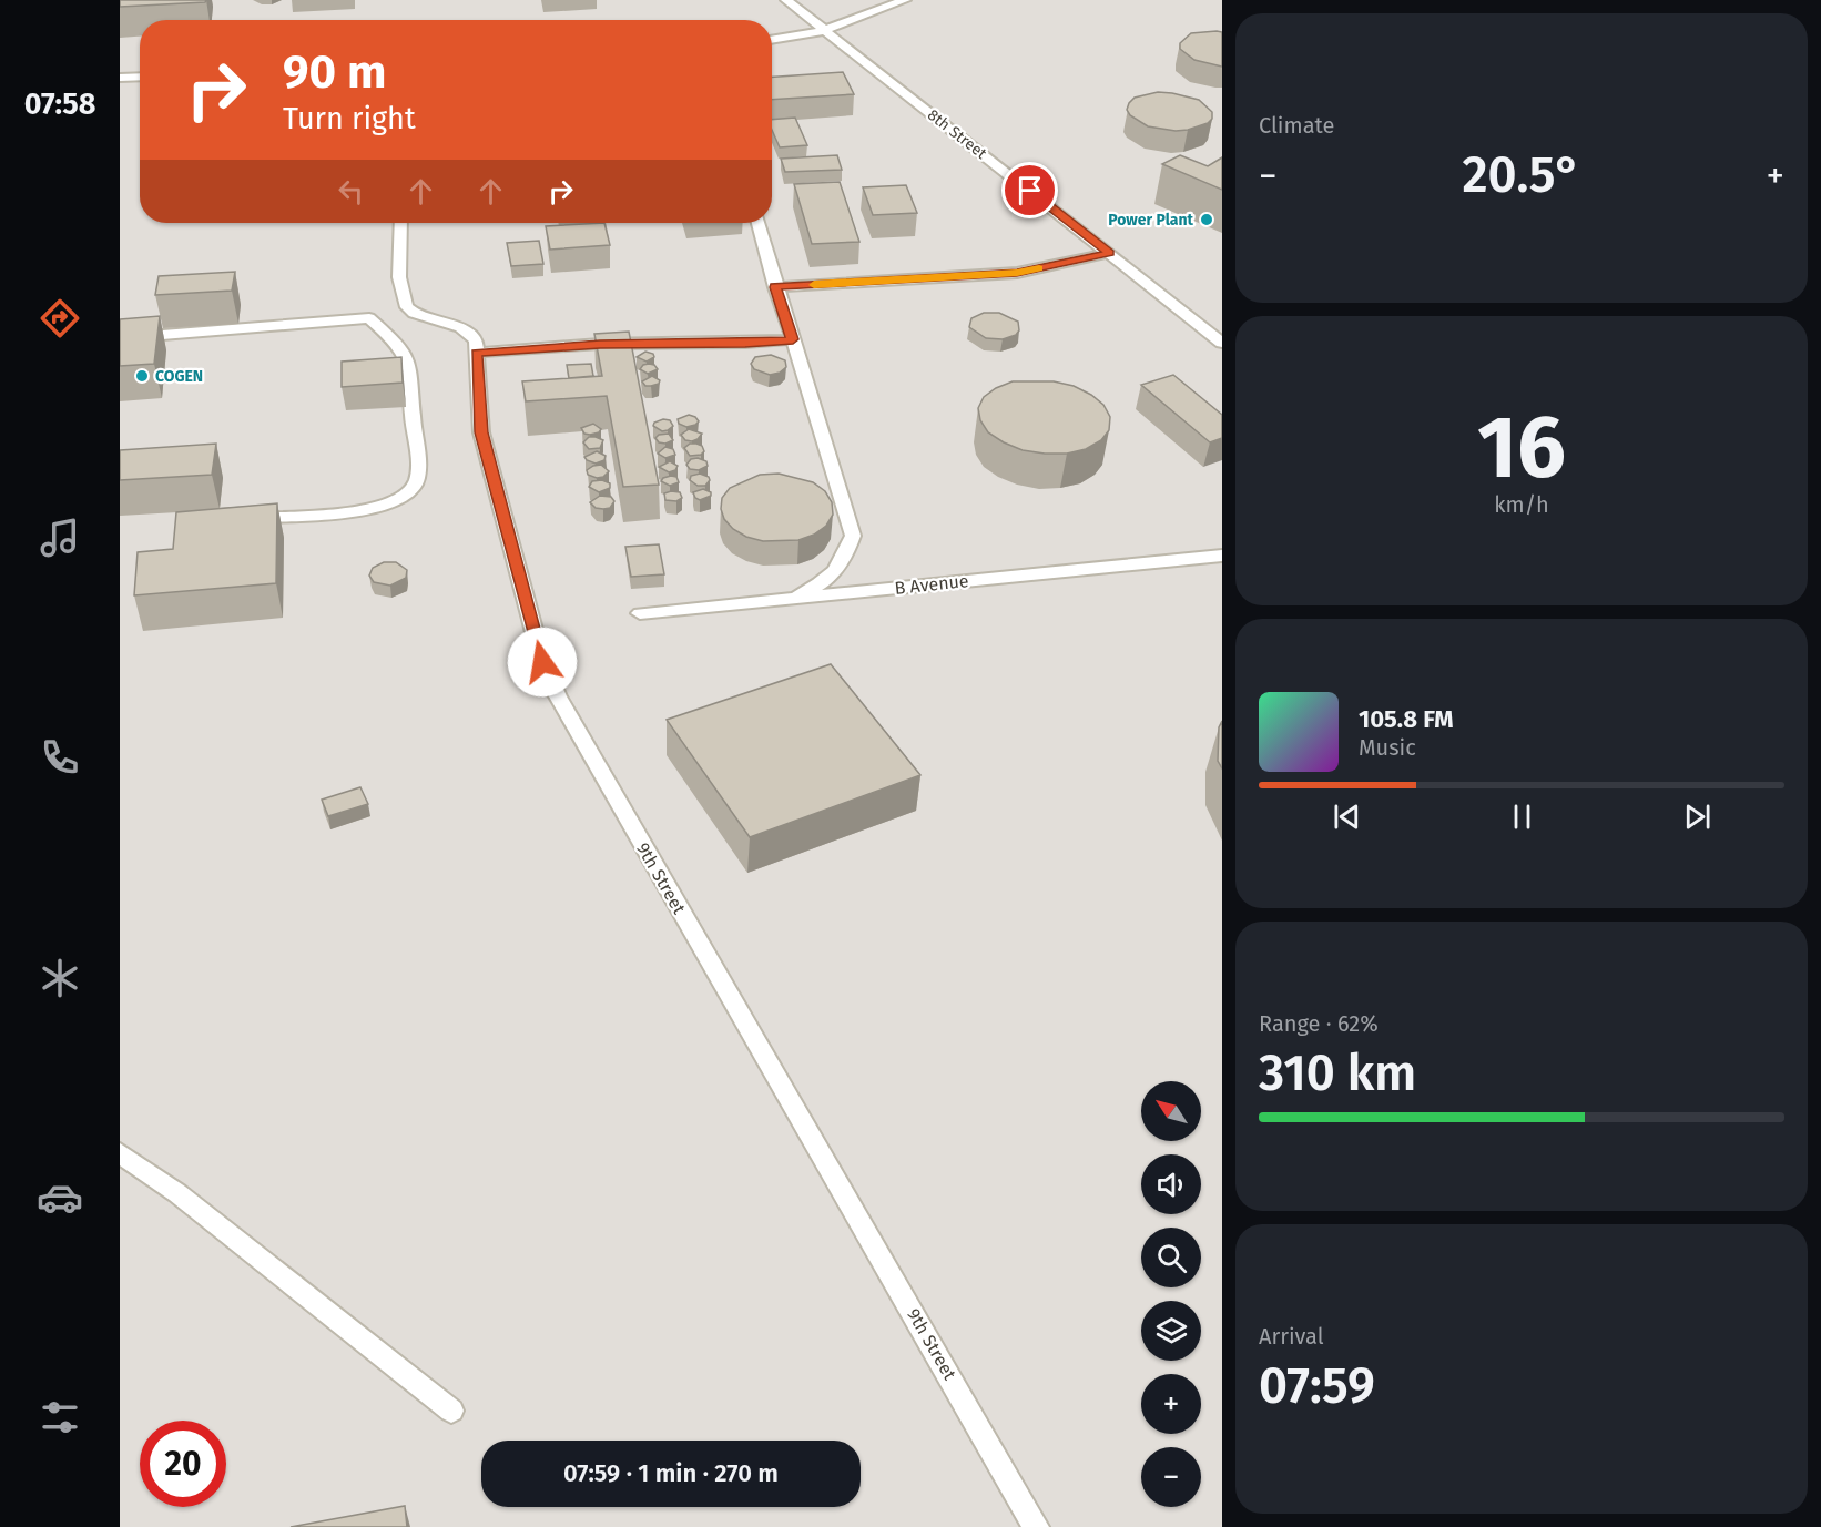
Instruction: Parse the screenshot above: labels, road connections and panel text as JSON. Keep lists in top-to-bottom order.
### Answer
{
  "streets": {
    "lane": ["8th Street", "B Avenue", "9th Street"]
  },
  "places": ["Power Plant", "COGEN"],
  "north": "top left",
  "page": {
    "tabs": "07:58",
    "tile": [
      "Climate",
      ["16", "km/h"],
      ["Range · 62%", "310 km"],
      ["Arrival", "07:59"]
    ],
    "turn": ["90 m", "Turn right"],
    "heat": ["−", "20.5°", "+"],
    "song": ["105.8 FM", "Music"],
    "map_buttons": ["+", "−"],
    "limit": "20",
    "trip": "07:59 · 1 min · 270 m"
  }
}
